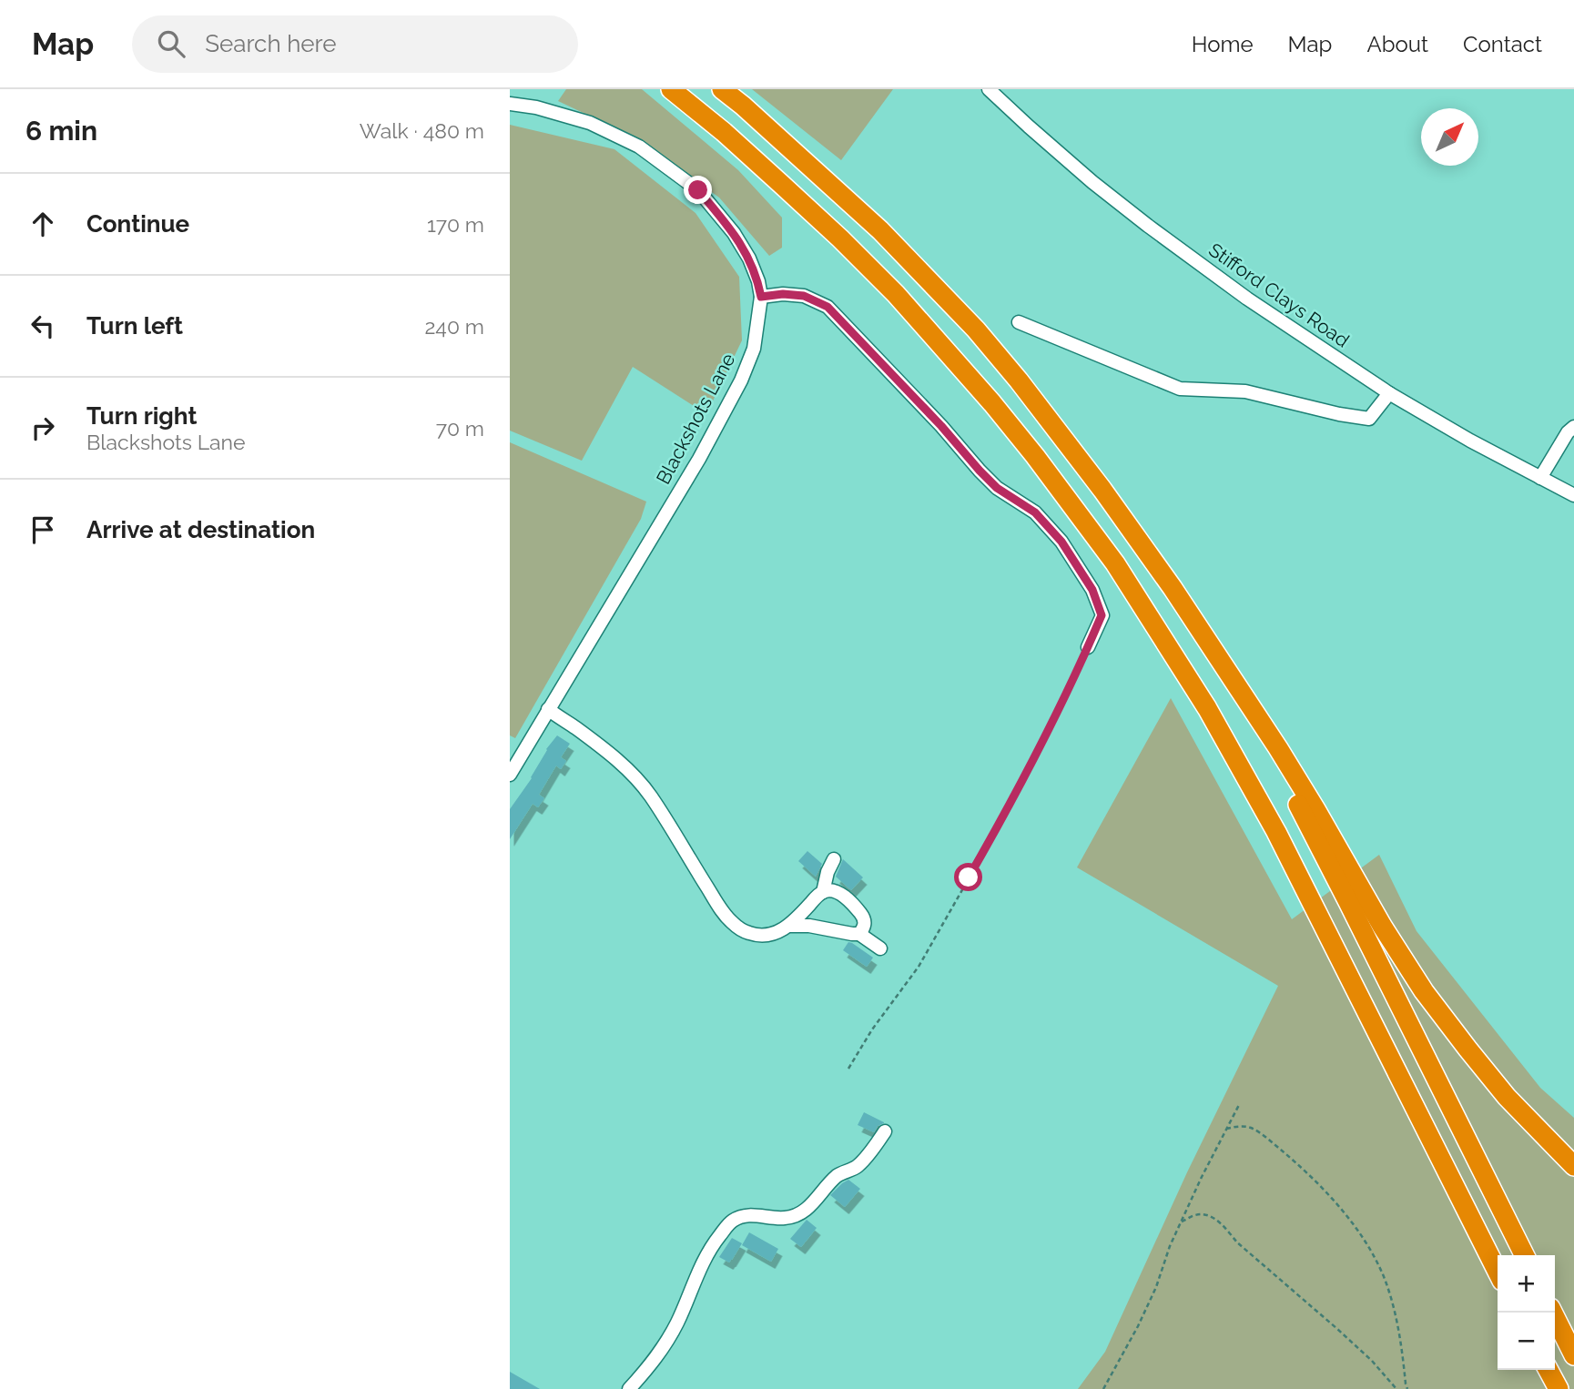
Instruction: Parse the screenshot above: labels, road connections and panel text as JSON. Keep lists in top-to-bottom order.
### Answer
{
  "streets": {
    "street": ["Stifford Clays Road", "Blackshots Lane"]
  },
  "north": "top right",
  "page": {
    "header": "Map",
    "search": "Search here",
    "nav": [
      "Home",
      "Map",
      "About",
      "Contact"
    ],
    "heading": ["6 min", "Walk · 480 m"],
    "list": [
      ["Continue", "170 m"],
      ["Turn left", "240 m"],
      ["Turn right", "Blackshots Lane", "70 m"],
      "Arrive at destination"
    ],
    "map_buttons": ["+", "−"]
  }
}
